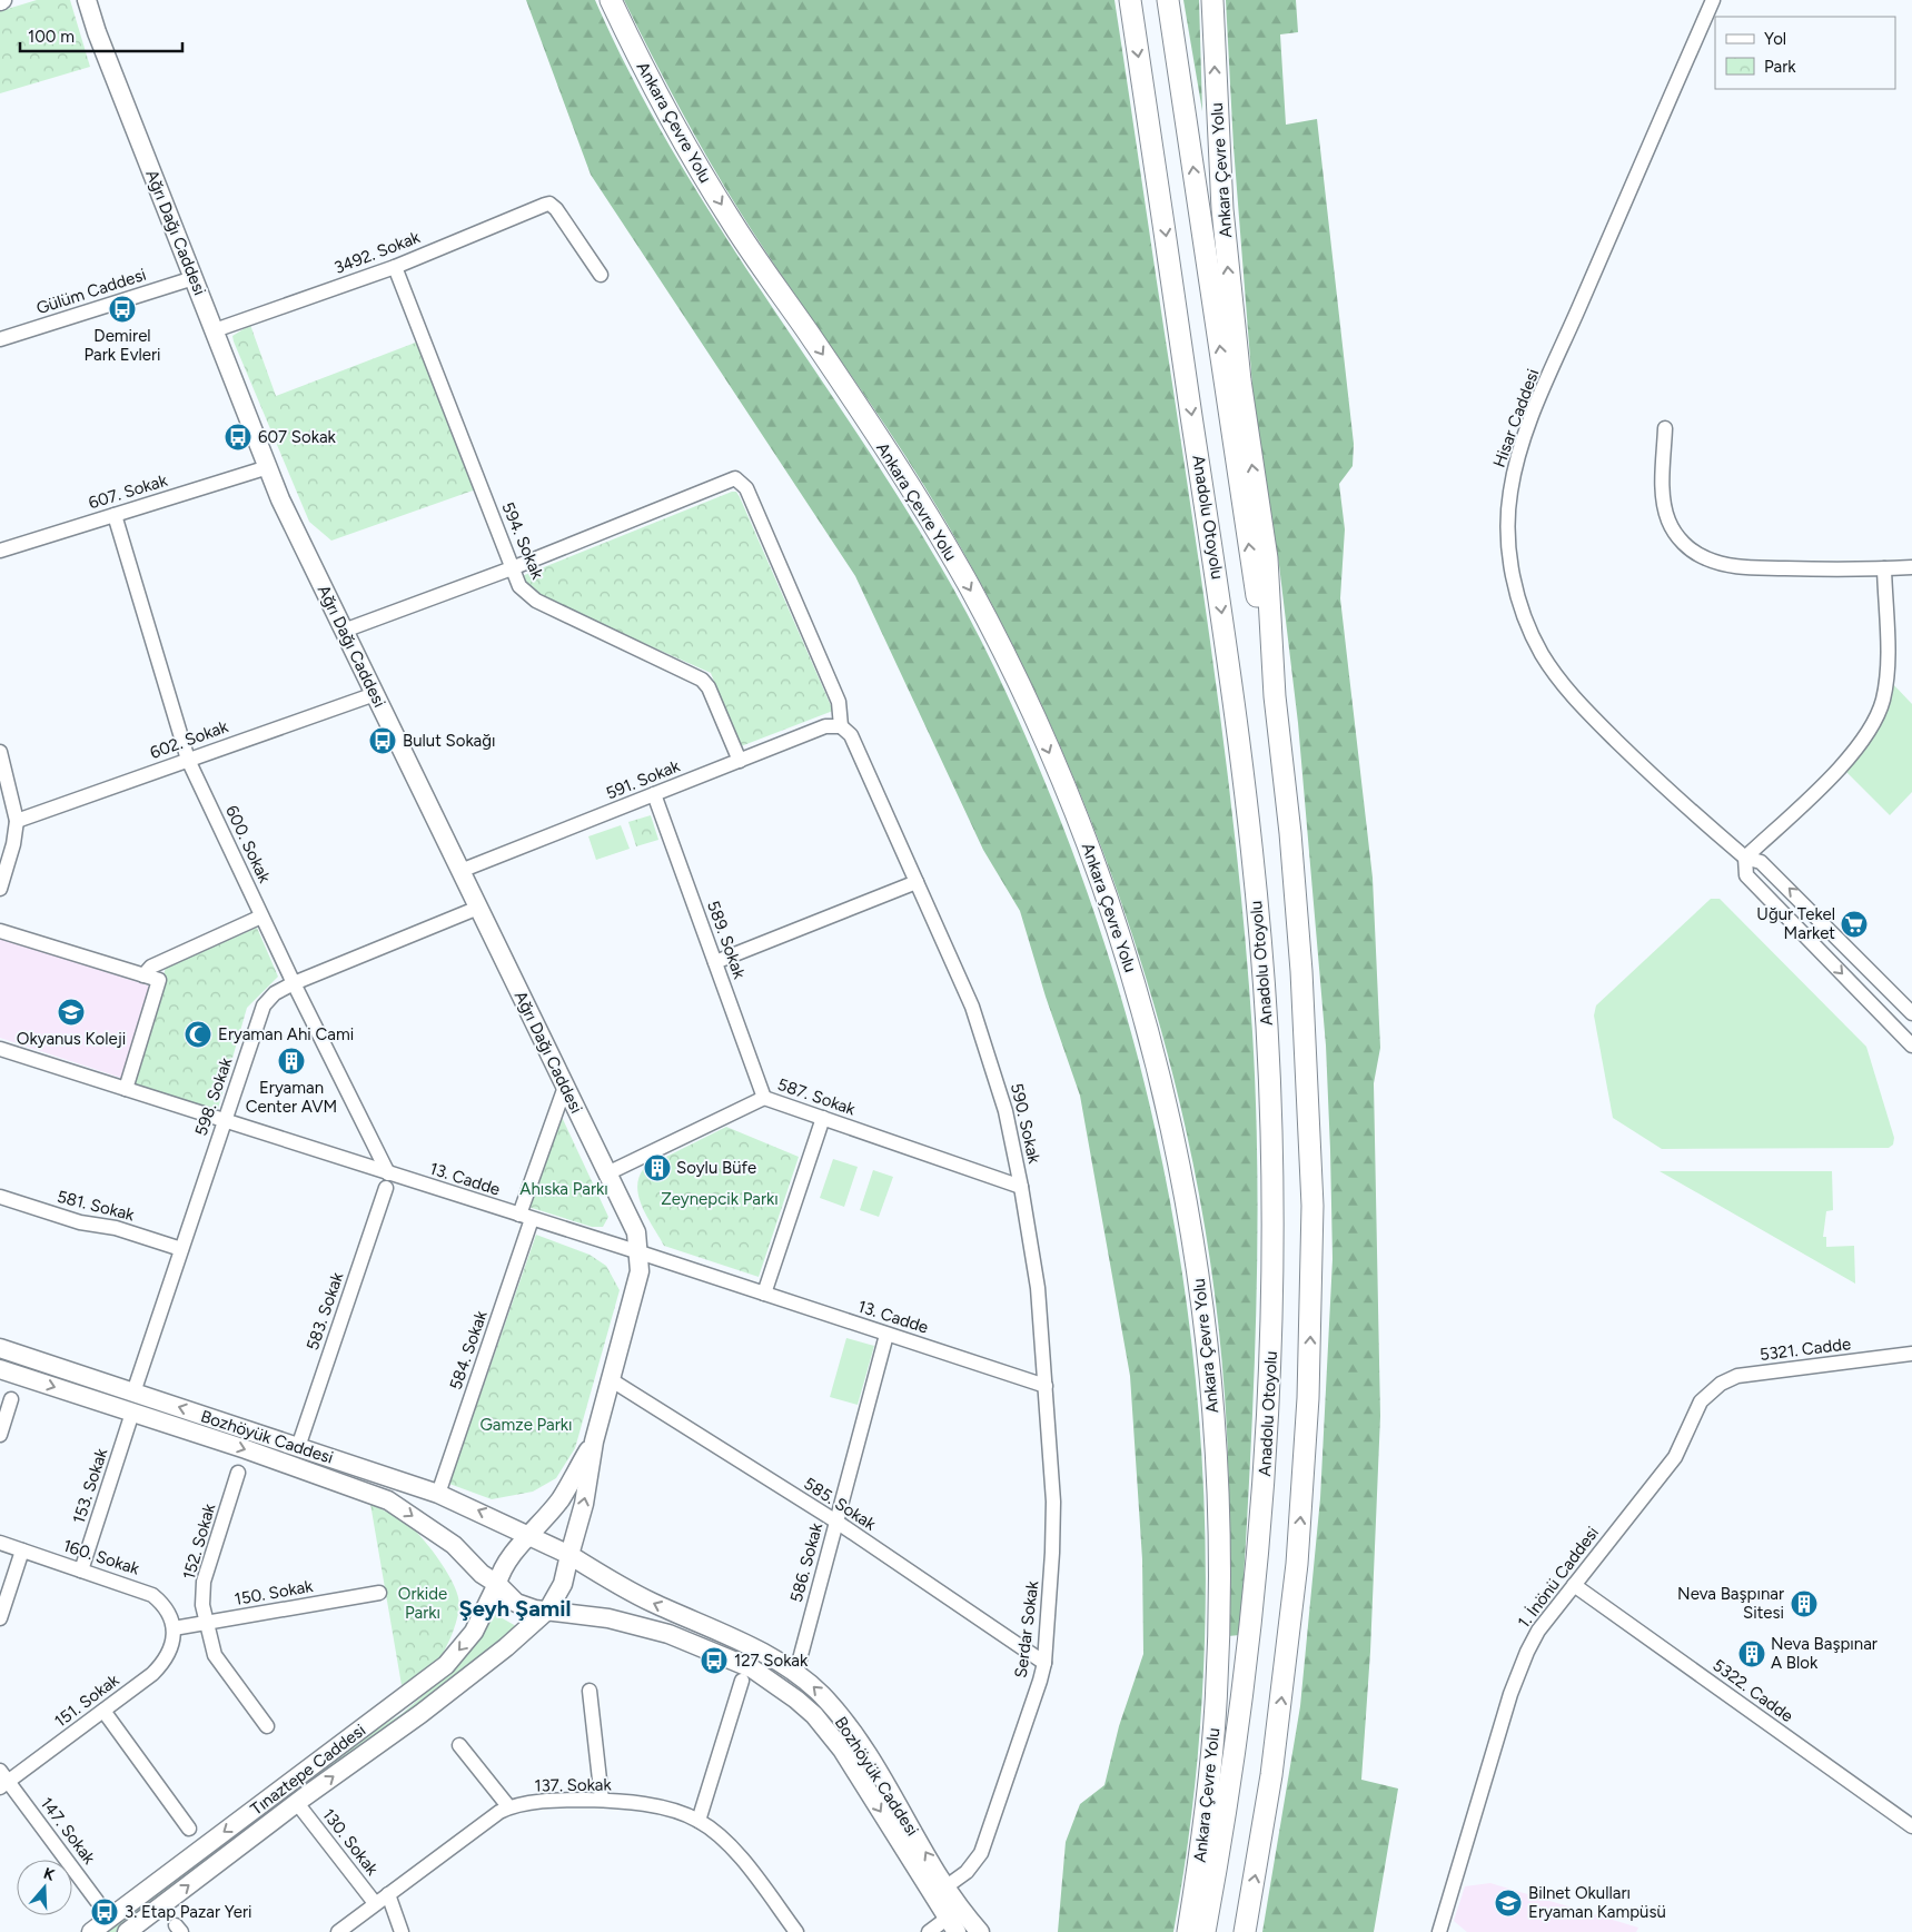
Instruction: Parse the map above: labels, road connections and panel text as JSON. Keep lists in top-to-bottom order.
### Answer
{
  "streets": {
    "highway": ["Ankara Çevre Yolu", "Anadolu Otoyolu"],
    "main road": ["Ağrı Dağı Caddesi", "Bozhöyük Caddesi", "Tınaztepe Caddesi"],
    "street": [
      "3492. Sokak",
      "Gülüm Caddesi",
      "Hisar Caddesi",
      "607. Sokak",
      "594. Sokak",
      "602. Sokak",
      "591. Sokak",
      "600. Sokak",
      "589. Sokak",
      "598. Sokak",
      "587. Sokak",
      "590. Sokak",
      "13. Cadde",
      "581. Sokak",
      "583. Sokak",
      "5321. Cadde",
      "584. Sokak",
      "153. Sokak",
      "585. Sokak",
      "152. Sokak",
      "160. Sokak",
      "586. Sokak",
      "1. İnönü Caddesi",
      "150. Sokak",
      "Serdar Sokak",
      "5322. Cadde",
      "151. Sokak",
      "137. Sokak",
      "147. Sokak",
      "130. Sokak"
    ]
  },
  "crossings": [
    ["Ağrı Dağı Caddesi", "3492. Sokak"],
    ["Ağrı Dağı Caddesi", "Gülüm Caddesi"],
    ["Ağrı Dağı Caddesi", "607. Sokak"],
    ["Ağrı Dağı Caddesi", "602. Sokak"],
    ["Ağrı Dağı Caddesi", "591. Sokak"],
    ["Ağrı Dağı Caddesi", "598. Sokak"],
    ["Ağrı Dağı Caddesi", "587. Sokak"],
    ["Ağrı Dağı Caddesi", "13. Cadde"],
    ["Ağrı Dağı Caddesi", "584. Sokak"],
    ["Ağrı Dağı Caddesi", "Bozhöyük Caddesi"],
    ["Ağrı Dağı Caddesi", "585. Sokak"],
    ["Ağrı Dağı Caddesi", "Tınaztepe Caddesi"],
    ["3492. Sokak", "594. Sokak"],
    ["607. Sokak", "600. Sokak"],
    ["594. Sokak", "591. Sokak"],
    ["602. Sokak", "600. Sokak"],
    ["591. Sokak", "589. Sokak"],
    ["591. Sokak", "590. Sokak"],
    ["600. Sokak", "598. Sokak"],
    ["600. Sokak", "13. Cadde"],
    ["589. Sokak", "587. Sokak"],
    ["598. Sokak", "13. Cadde"],
    ["598. Sokak", "581. Sokak"],
    ["598. Sokak", "Bozhöyük Caddesi"],
    ["587. Sokak", "590. Sokak"],
    ["590. Sokak", "13. Cadde"],
    ["590. Sokak", "Serdar Sokak"],
    ["13. Cadde", "584. Sokak"],
    ["13. Cadde", "586. Sokak"],
    ["13. Cadde", "Serdar Sokak"],
    ["583. Sokak", "Bozhöyük Caddesi"],
    ["5321. Cadde", "1. İnönü Caddesi"],
    ["584. Sokak", "Bozhöyük Caddesi"],
    ["Bozhöyük Caddesi", "153. Sokak"],
    ["Bozhöyük Caddesi", "586. Sokak"],
    ["Bozhöyük Caddesi", "Serdar Sokak"],
    ["Bozhöyük Caddesi", "Tınaztepe Caddesi"],
    ["153. Sokak", "160. Sokak"],
    ["585. Sokak", "586. Sokak"],
    ["585. Sokak", "Serdar Sokak"],
    ["152. Sokak", "150. Sokak"],
    ["160. Sokak", "150. Sokak"],
    ["160. Sokak", "151. Sokak"],
    ["1. İnönü Caddesi", "5322. Cadde"],
    ["150. Sokak", "151. Sokak"],
    ["151. Sokak", "147. Sokak"],
    ["Tınaztepe Caddesi", "130. Sokak"],
    ["137. Sokak", "130. Sokak"]
  ],
  "districts": ["Şeyh Şamil"],
  "parks": [
    "Ahıska Parkı",
    "Zeynepcik Parkı",
    "Gamze Parkı",
    "Orkide Parkı"
  ],
  "places": {
    "bus stop": [
      "Demirel Park Evleri",
      "607 Sokak",
      "Bulut Sokağı",
      "127 Sokak",
      "3. Etap Pazar Yeri"
    ],
    "supermarket": ["Uğur Tekel Market"],
    "school or university": ["Okyanus Koleji", "Bilnet Okulları Eryaman Kampüsü"],
    "mosque": ["Eryaman Ahi Cami"],
    "building": [
      "Eryaman Center AVM",
      "Soylu Büfe",
      "Neva Başpınar Sitesi",
      "Neva Başpınar A Blok"
    ]
  },
  "legend": ["Yol", "Park"],
  "scale_bar": "100 m",
  "north": "top"
}
